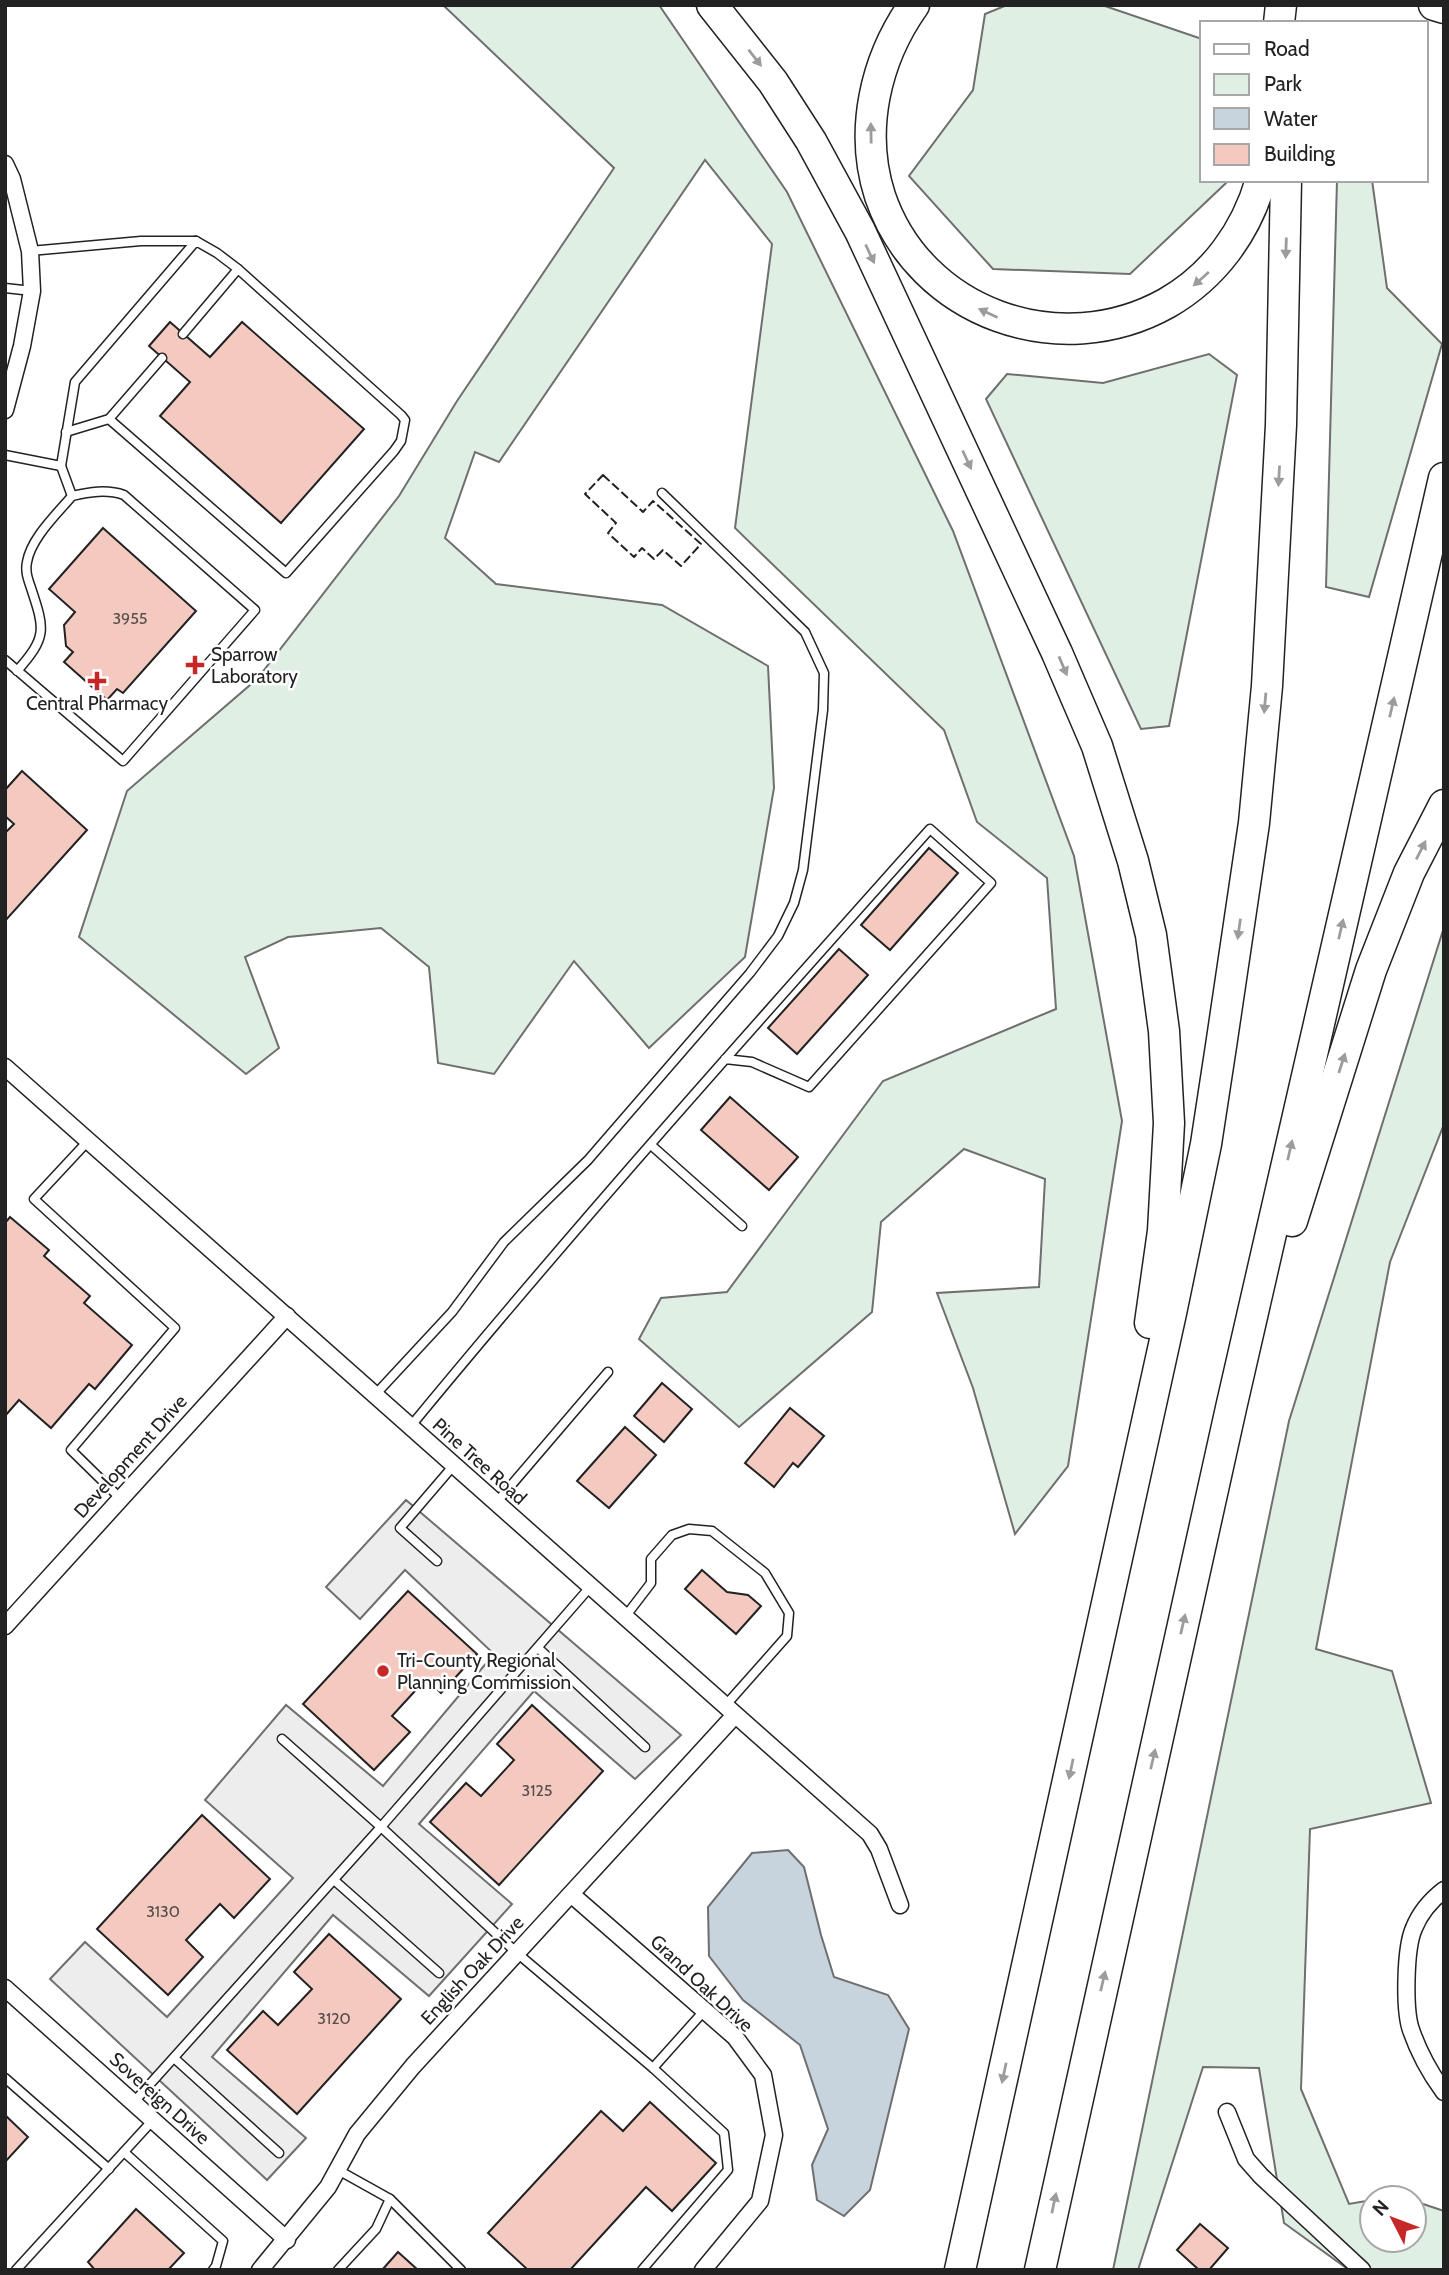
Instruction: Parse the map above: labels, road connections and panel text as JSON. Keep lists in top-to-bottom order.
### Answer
{
  "streets": {
    "street": [
      "Development Drive",
      "Pine Tree Road",
      "English Oak Drive",
      "Grand Oak Drive",
      "Sovereign Drive"
    ]
  },
  "crossings": [
    ["Development Drive", "Pine Tree Road"],
    ["Pine Tree Road", "English Oak Drive"],
    ["English Oak Drive", "Grand Oak Drive"],
    ["English Oak Drive", "Sovereign Drive"]
  ],
  "places": {
    "health": ["Sparrow Laboratory", "Central Pharmacy"],
    "other": ["Tri-County Regional Planning Commission"]
  },
  "house_numbers": [
    "3955",
    "3125",
    "3130",
    "3120"
  ],
  "legend": [
    "Road",
    "Park",
    "Water",
    "Building"
  ],
  "north": "top left"
}
